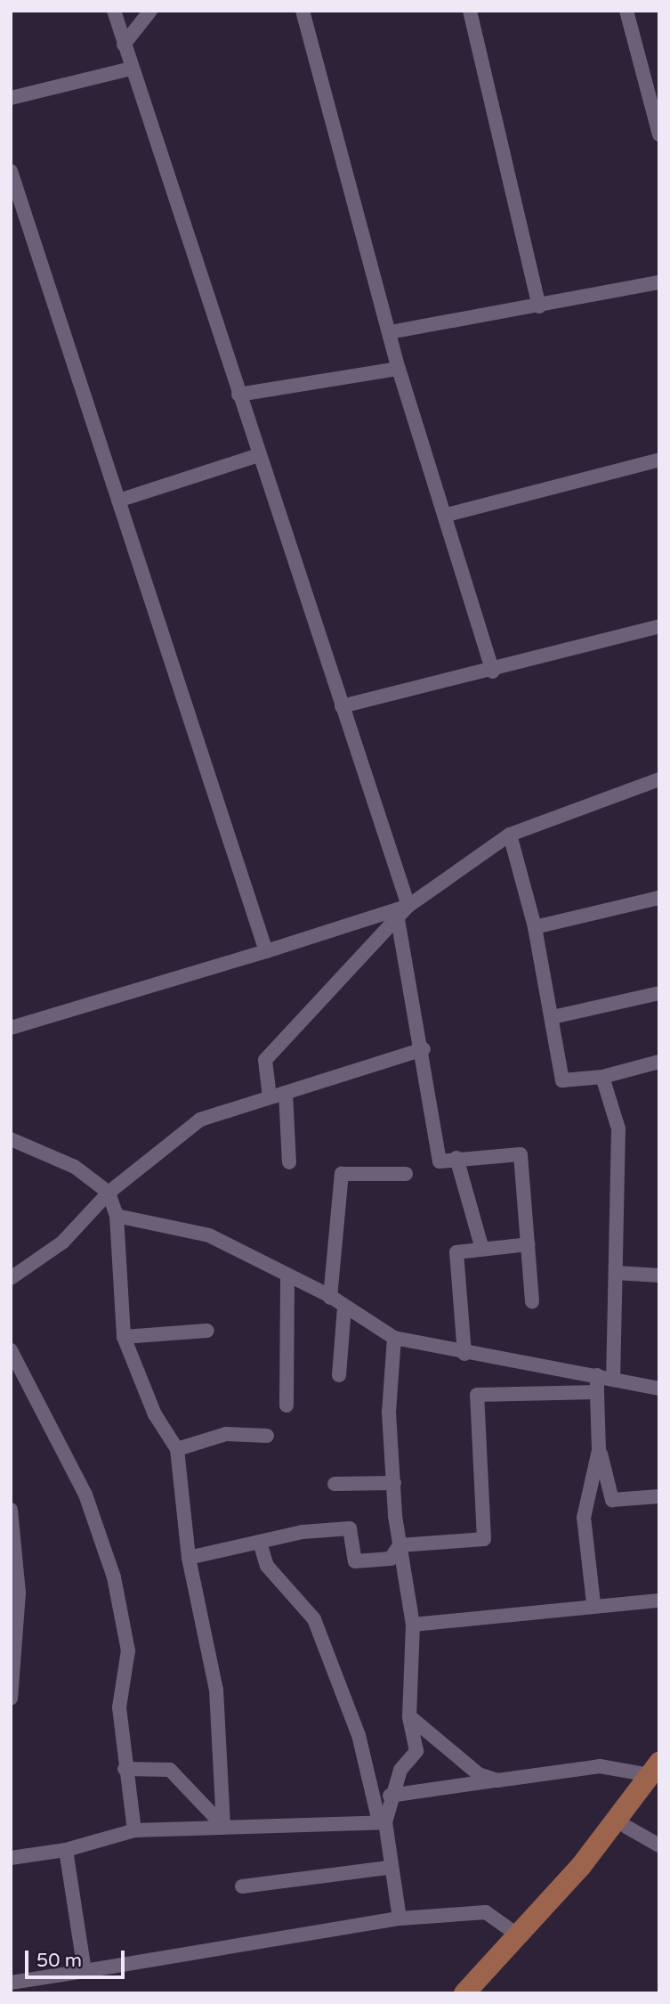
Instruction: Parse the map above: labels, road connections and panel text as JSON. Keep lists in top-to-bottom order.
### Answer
{
  "scale_bar": "50 m"
}
